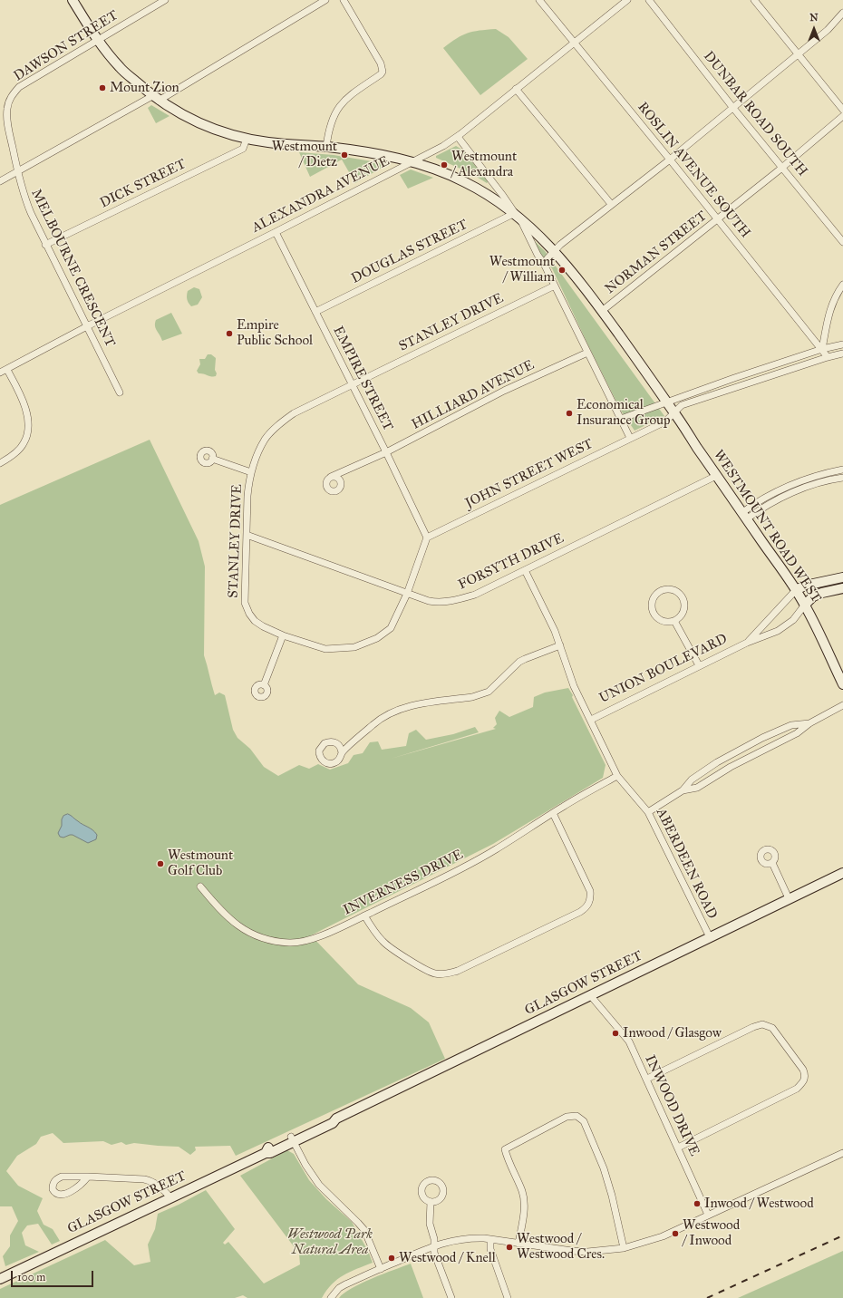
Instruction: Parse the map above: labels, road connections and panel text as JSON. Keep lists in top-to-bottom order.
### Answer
{
  "streets": {
    "main road": ["WESTMOUNT ROAD WEST", "UNION BOULEVARD", "GLASGOW STREET"],
    "street": [
      "DAWSON STREET",
      "DUNBAR ROAD SOUTH",
      "ROSLIN AVENUE SOUTH",
      "DICK STREET",
      "ALEXANDRA AVENUE",
      "DOUGLAS STREET",
      "NORMAN STREET",
      "MELBOURNE CRESCENT",
      "STANLEY DRIVE",
      "EMPIRE STREET",
      "HILLIARD AVENUE",
      "JOHN STREET WEST",
      "FORSYTH DRIVE",
      "ABERDEEN ROAD",
      "INVERNESS DRIVE",
      "INWOOD DRIVE"
    ]
  },
  "crossings": [
    ["DAWSON STREET", "MELBOURNE CRESCENT"],
    ["DAWSON STREET", "WESTMOUNT ROAD WEST"],
    ["DUNBAR ROAD SOUTH", "NORMAN STREET"],
    ["ROSLIN AVENUE SOUTH", "ALEXANDRA AVENUE"],
    ["ROSLIN AVENUE SOUTH", "NORMAN STREET"],
    ["ROSLIN AVENUE SOUTH", "JOHN STREET WEST"],
    ["DICK STREET", "MELBOURNE CRESCENT"],
    ["DICK STREET", "WESTMOUNT ROAD WEST"],
    ["ALEXANDRA AVENUE", "MELBOURNE CRESCENT"],
    ["ALEXANDRA AVENUE", "EMPIRE STREET"],
    ["ALEXANDRA AVENUE", "WESTMOUNT ROAD WEST"],
    ["DOUGLAS STREET", "EMPIRE STREET"],
    ["DOUGLAS STREET", "WESTMOUNT ROAD WEST"],
    ["NORMAN STREET", "WESTMOUNT ROAD WEST"],
    ["STANLEY DRIVE", "EMPIRE STREET"],
    ["STANLEY DRIVE", "JOHN STREET WEST"],
    ["STANLEY DRIVE", "FORSYTH DRIVE"],
    ["EMPIRE STREET", "HILLIARD AVENUE"],
    ["EMPIRE STREET", "JOHN STREET WEST"],
    ["JOHN STREET WEST", "WESTMOUNT ROAD WEST"],
    ["WESTMOUNT ROAD WEST", "FORSYTH DRIVE"],
    ["WESTMOUNT ROAD WEST", "UNION BOULEVARD"],
    ["FORSYTH DRIVE", "ABERDEEN ROAD"],
    ["UNION BOULEVARD", "ABERDEEN ROAD"],
    ["ABERDEEN ROAD", "INVERNESS DRIVE"],
    ["ABERDEEN ROAD", "GLASGOW STREET"],
    ["GLASGOW STREET", "INWOOD DRIVE"]
  ],
  "parks": ["Westwood Park Natural Area"],
  "places": [
    "Mount Zion",
    "Westmount / Dietz",
    "Westmount / Alexandra",
    "Westmount / William",
    "Empire Public School",
    "Economical Insurance Group",
    "Westmount Golf Club",
    "Inwood / Glasgow",
    "Inwood / Westwood",
    "Westwood / Inwood",
    "Westwood / Westwood Cres.",
    "Westwood / Knell"
  ],
  "scale_bar": "100 m",
  "north": "top"
}
